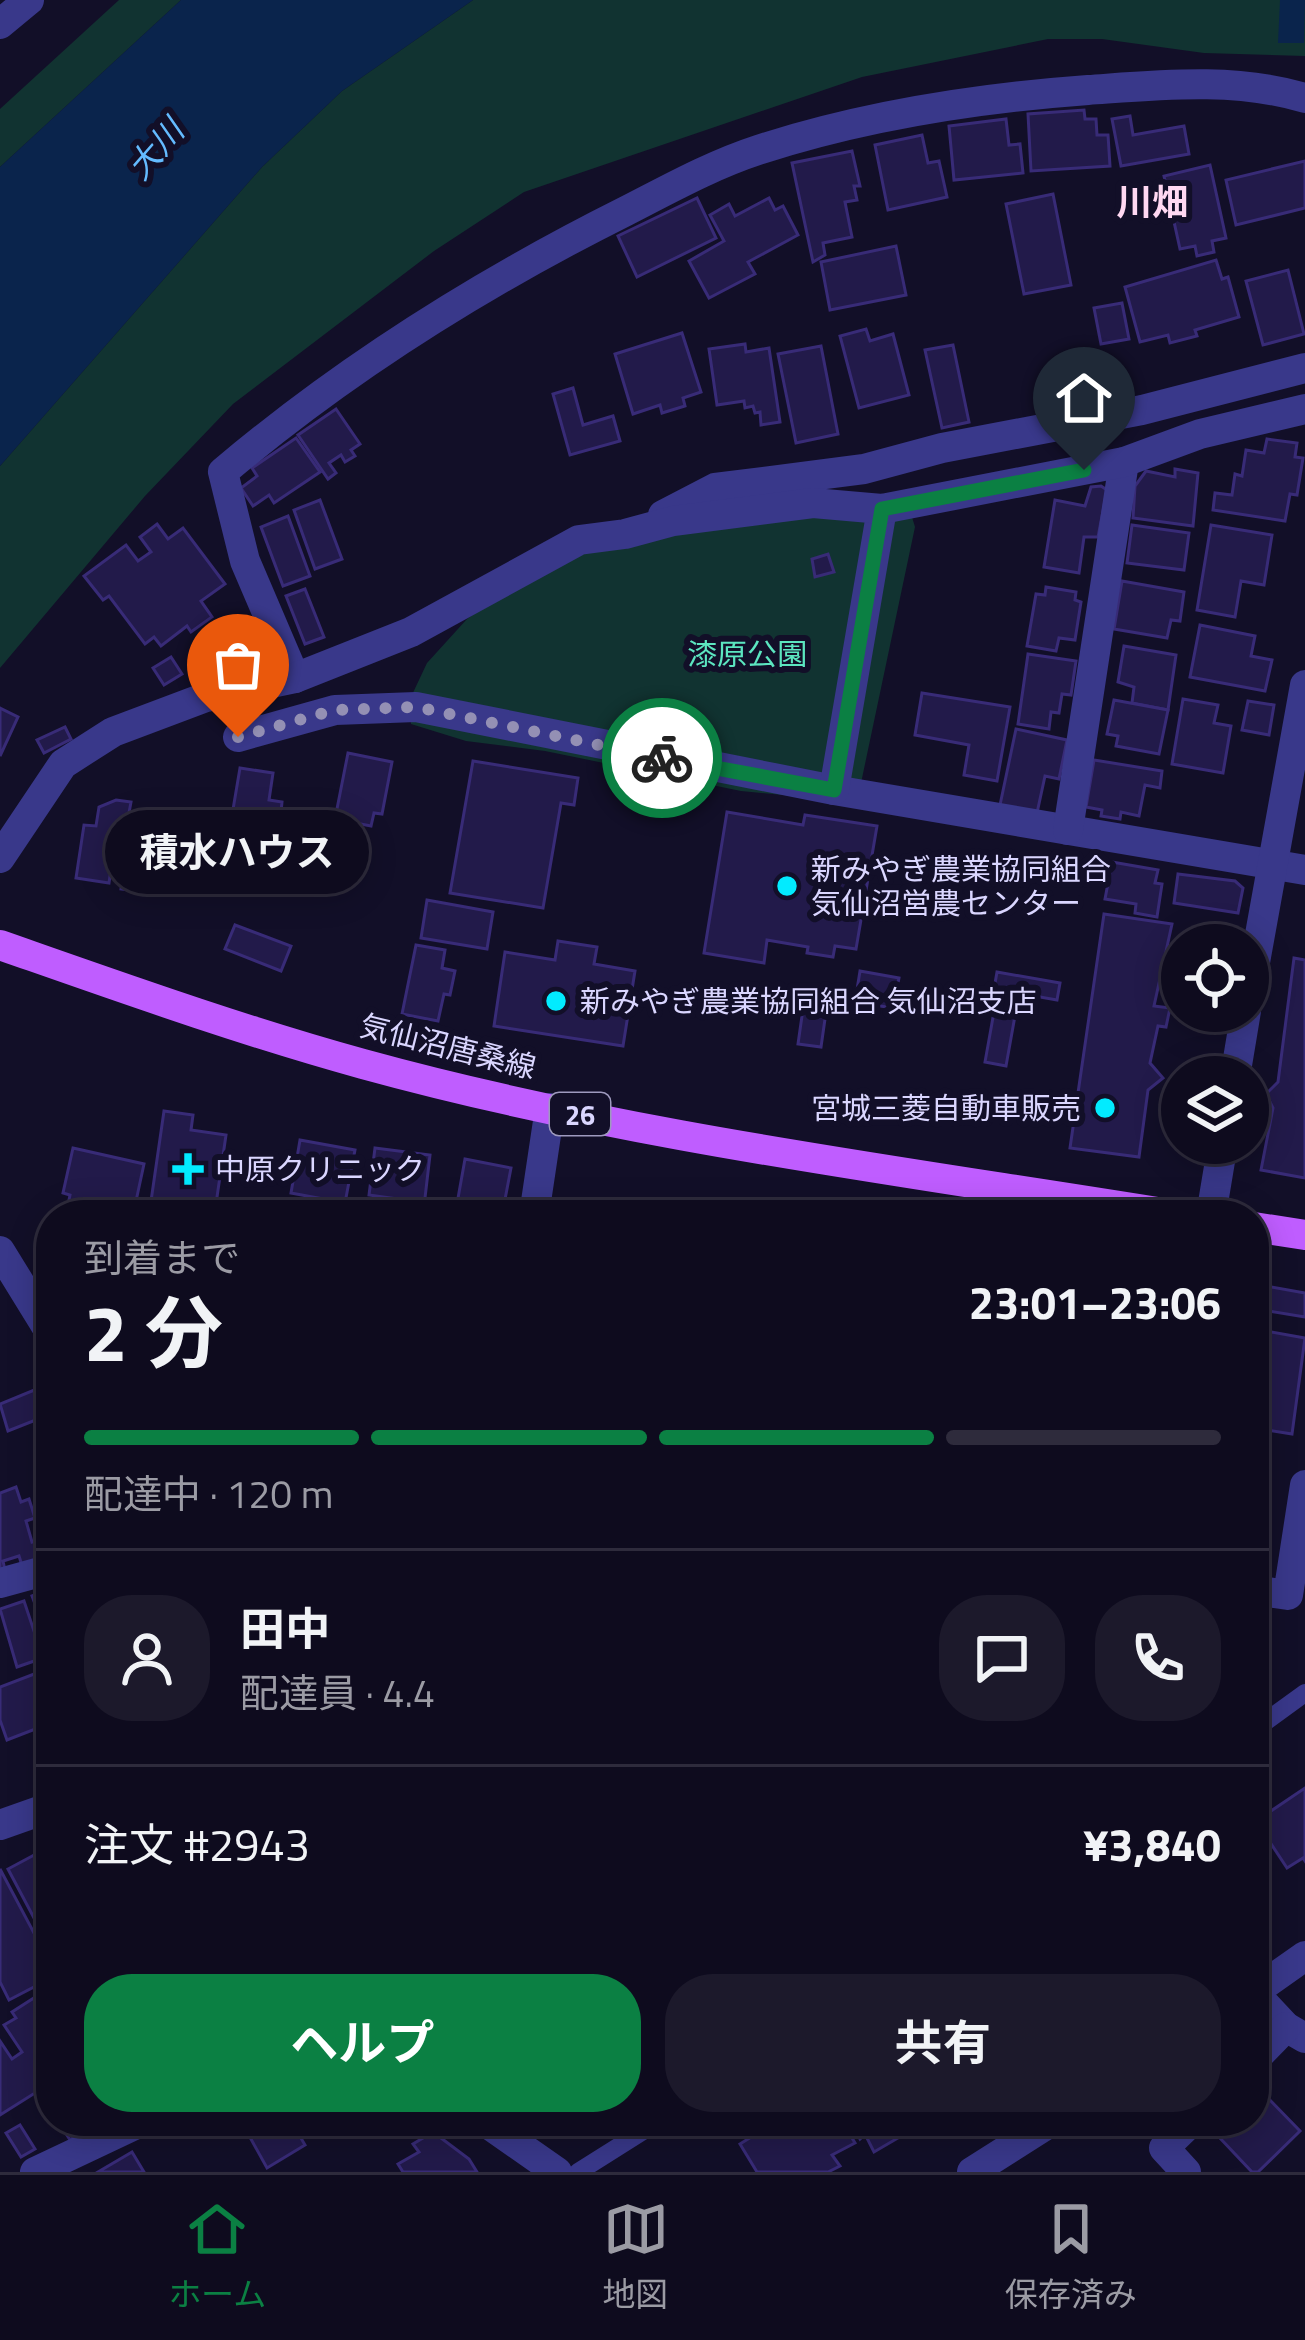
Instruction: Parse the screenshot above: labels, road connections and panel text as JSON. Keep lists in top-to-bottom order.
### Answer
{
  "streets": {
    "main road": ["気仙沼唐桑線", "26"]
  },
  "districts": ["川畑"],
  "water": ["大川"],
  "parks": ["漆原公園"],
  "places": {
    "other": [
      "積水ハウス",
      "新みやぎ農業協同組合 気仙沼営農センター",
      "新みやぎ農業協同組合 気仙沼支店",
      "宮城三菱自動車販売"
    ],
    "health": ["中原クリニック"]
  },
  "page": {
    "bubble": "積水ハウス",
    "heading": ["2 分", "到着まで", "23:01–23:06"],
    "panel": [
      "田中",
      "配達員 · 4.4",
      "注文 #2943",
      "¥3,840"
    ],
    "bar": "配達中 · 120 m",
    "buttons": ["ヘルプ", "共有"],
    "tabs": ["ホーム", "地図", "保存済み"]
  }
}
